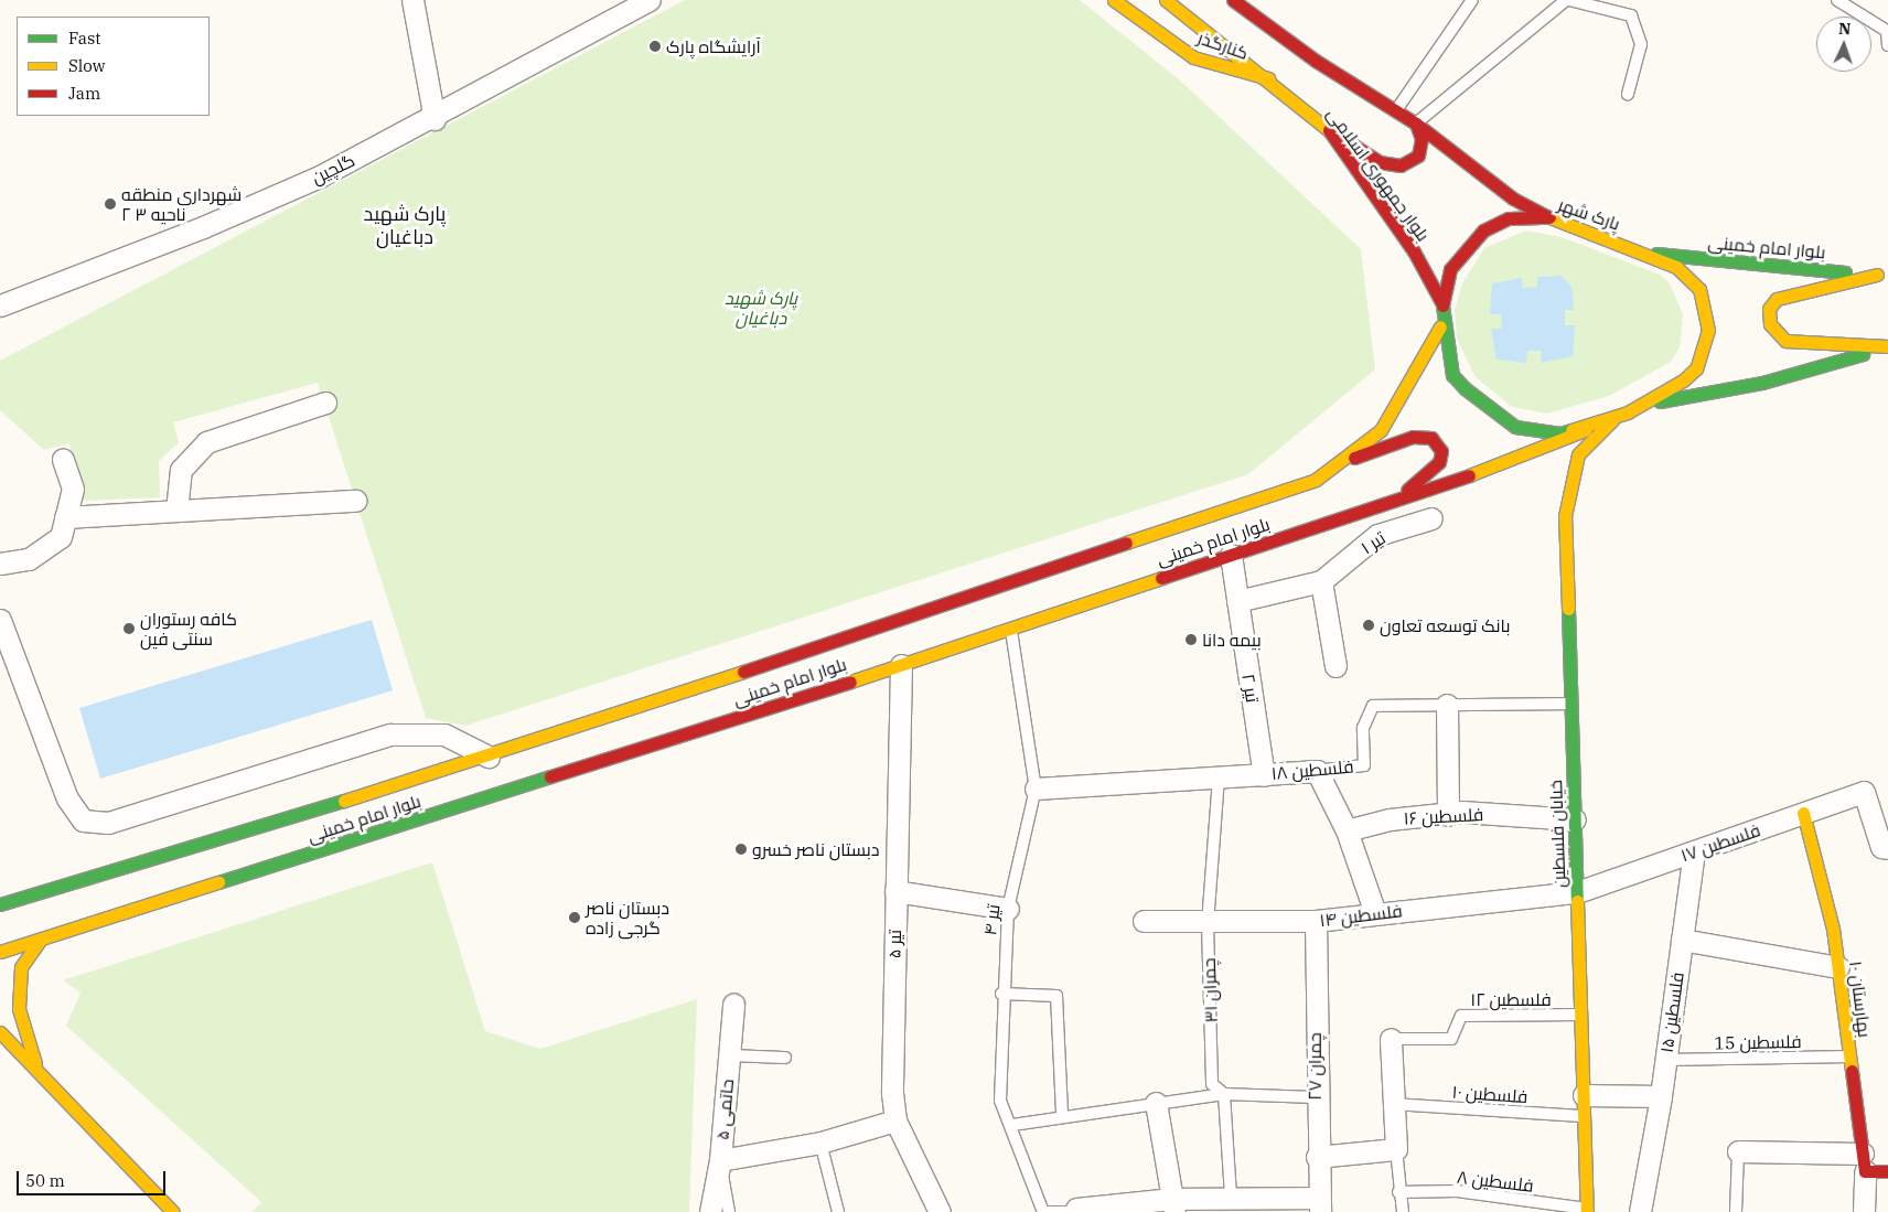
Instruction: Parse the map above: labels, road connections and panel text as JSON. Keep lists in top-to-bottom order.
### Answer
{
  "streets": {
    "main road": [
      "کنارگذر",
      "بلوار جمهوری اسلامی",
      "پارک شهر",
      "بلوار امام خمینی",
      "خیابان فلسطین",
      "بهارستان ۱۰"
    ],
    "street": [
      "گلچین",
      "تیر ۱",
      "تیر ۲",
      "فلسطین ۱۸",
      "فلسطین ۱۶",
      "فلسطین ۱۷",
      "فلسطین ۱۴",
      "تیر ۵",
      "فلسطین ۱۵",
      "چمران ۲۷",
      "حاتمی ۵"
    ],
    "lane": [
      "تیر ۴",
      "چمران ۳۱",
      "فلسطین ۱۲",
      "فلسطین 15",
      "فلسطین ۱۰",
      "فلسطین ۸"
    ]
  },
  "crossings": [
    ["کنارگذر", "بلوار جمهوری اسلامی"],
    ["بلوار جمهوری اسلامی", "پارک شهر"],
    ["پارک شهر", "بلوار امام خمینی"],
    ["پارک شهر", "خیابان فلسطین"],
    ["بلوار امام خمینی", "تیر ۲"],
    ["بلوار امام خمینی", "تیر ۴"],
    ["بلوار امام خمینی", "تیر ۵"],
    ["تیر ۱", "تیر ۲"],
    ["تیر ۲", "فلسطین ۱۸"],
    ["فلسطین ۱۸", "خیابان فلسطین"],
    ["فلسطین ۱۸", "تیر ۴"],
    ["فلسطین ۱۸", "چمران ۳۱"],
    ["فلسطین ۱۶", "خیابان فلسطین"],
    ["خیابان فلسطین", "فلسطین ۱۷"],
    ["خیابان فلسطین", "فلسطین ۱۴"],
    ["خیابان فلسطین", "فلسطین ۱۲"],
    ["خیابان فلسطین", "فلسطین ۱۰"],
    ["خیابان فلسطین", "فلسطین ۸"],
    ["فلسطین ۱۷", "فلسطین ۱۴"],
    ["فلسطین ۱۷", "بهارستان ۱۰"],
    ["فلسطین ۱۷", "فلسطین ۱۵"],
    ["فلسطین ۱۴", "چمران ۳۱"],
    ["فلسطین ۱۴", "چمران ۲۷"],
    ["بهارستان ۱۰", "فلسطین 15"],
    ["فلسطین ۱۵", "فلسطین 15"]
  ],
  "districts": ["پارک شهید دباغیان"],
  "parks": ["پارک شهید دباغیان"],
  "places": [
    "آرایشگاه پارک",
    "شهرداری منطقه ۲ ناحیه ۳",
    "بانک توسعه تعاون",
    "کافه رستوران سنتی فین",
    "بیمه دانا",
    "دبستان ناصر خسرو",
    "دبستان ناصر گرجی زاده"
  ],
  "legend": ["Fast", "Slow", "Jam"],
  "scale_bar": "50 m",
  "north": "top"
}
